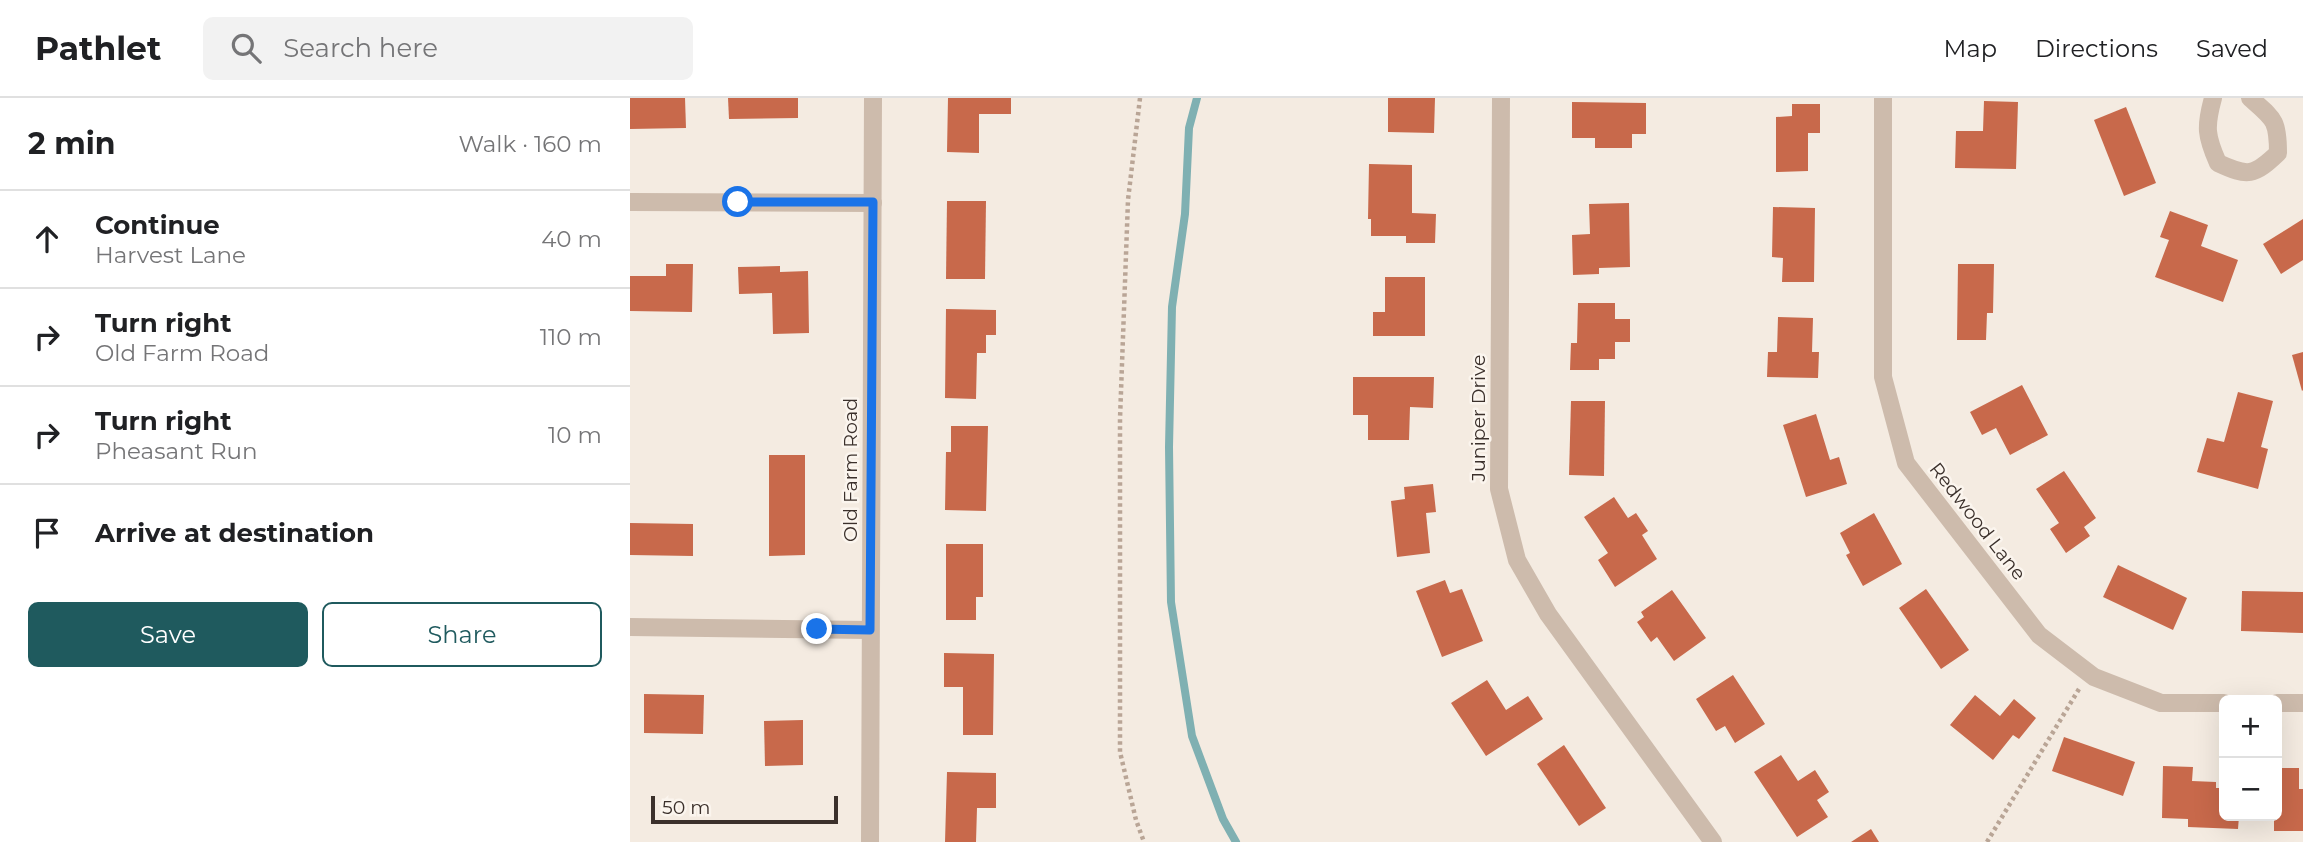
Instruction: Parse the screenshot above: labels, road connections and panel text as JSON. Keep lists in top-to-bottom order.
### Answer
{
  "streets": {
    "street": ["Juniper Drive", "Old Farm Road", "Redwood Lane"]
  },
  "scale_bar": "50 m",
  "page": {
    "header": "Pathlet",
    "search": "Search here",
    "nav": ["Map", "Directions", "Saved"],
    "heading": ["2 min", "Walk · 160 m"],
    "list": [
      ["Continue", "Harvest Lane", "40 m"],
      ["Turn right", "Old Farm Road", "110 m"],
      ["Turn right", "Pheasant Run", "10 m"],
      "Arrive at destination"
    ],
    "buttons": ["Save", "Share"],
    "map_buttons": ["+", "−"],
    "scale": "50 m"
  }
}
